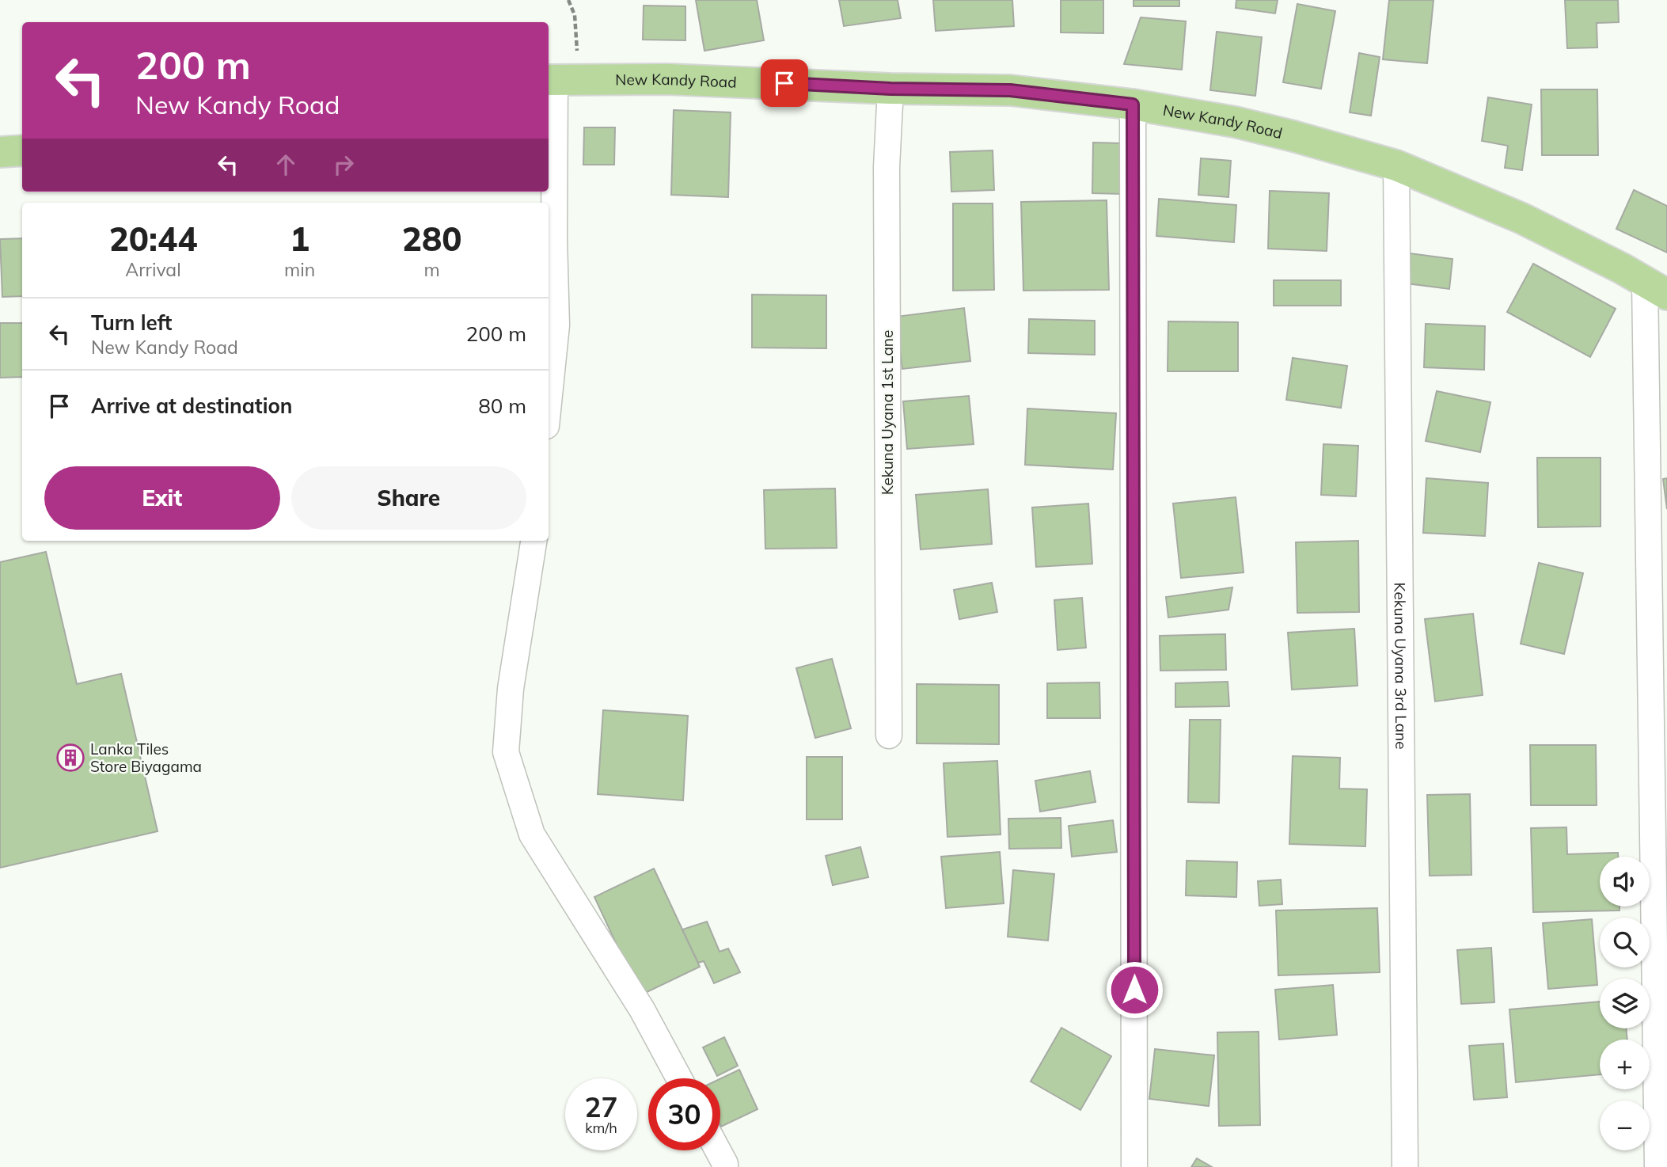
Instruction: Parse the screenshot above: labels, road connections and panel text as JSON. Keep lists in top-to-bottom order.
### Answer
{
  "streets": {
    "main road": ["New Kandy Road"],
    "street": ["Kekuna Uyana 1st Lane", "Kekuna Uyana 3rd Lane"]
  },
  "crossings": [
    ["New Kandy Road", "Kekuna Uyana 1st Lane"],
    ["New Kandy Road", "Kekuna Uyana 3rd Lane"]
  ],
  "places": {
    "building": ["Lanka Tiles Store Biyagama"]
  },
  "page": {
    "turn": ["200 m", "New Kandy Road"],
    "eta": [
      "20:44",
      "Arrival",
      "1",
      "min",
      "280",
      "m"
    ],
    "list": [
      {
        "name": "Turn left",
        "note": "New Kandy Road",
        "value": "200 m"
      },
      {
        "name": "Arrive at destination",
        "value": "80 m"
      }
    ],
    "buttons": ["Exit", "Share"],
    "map_buttons": ["+", "−"],
    "speed": "27 km/h",
    "limit": "30"
  }
}
